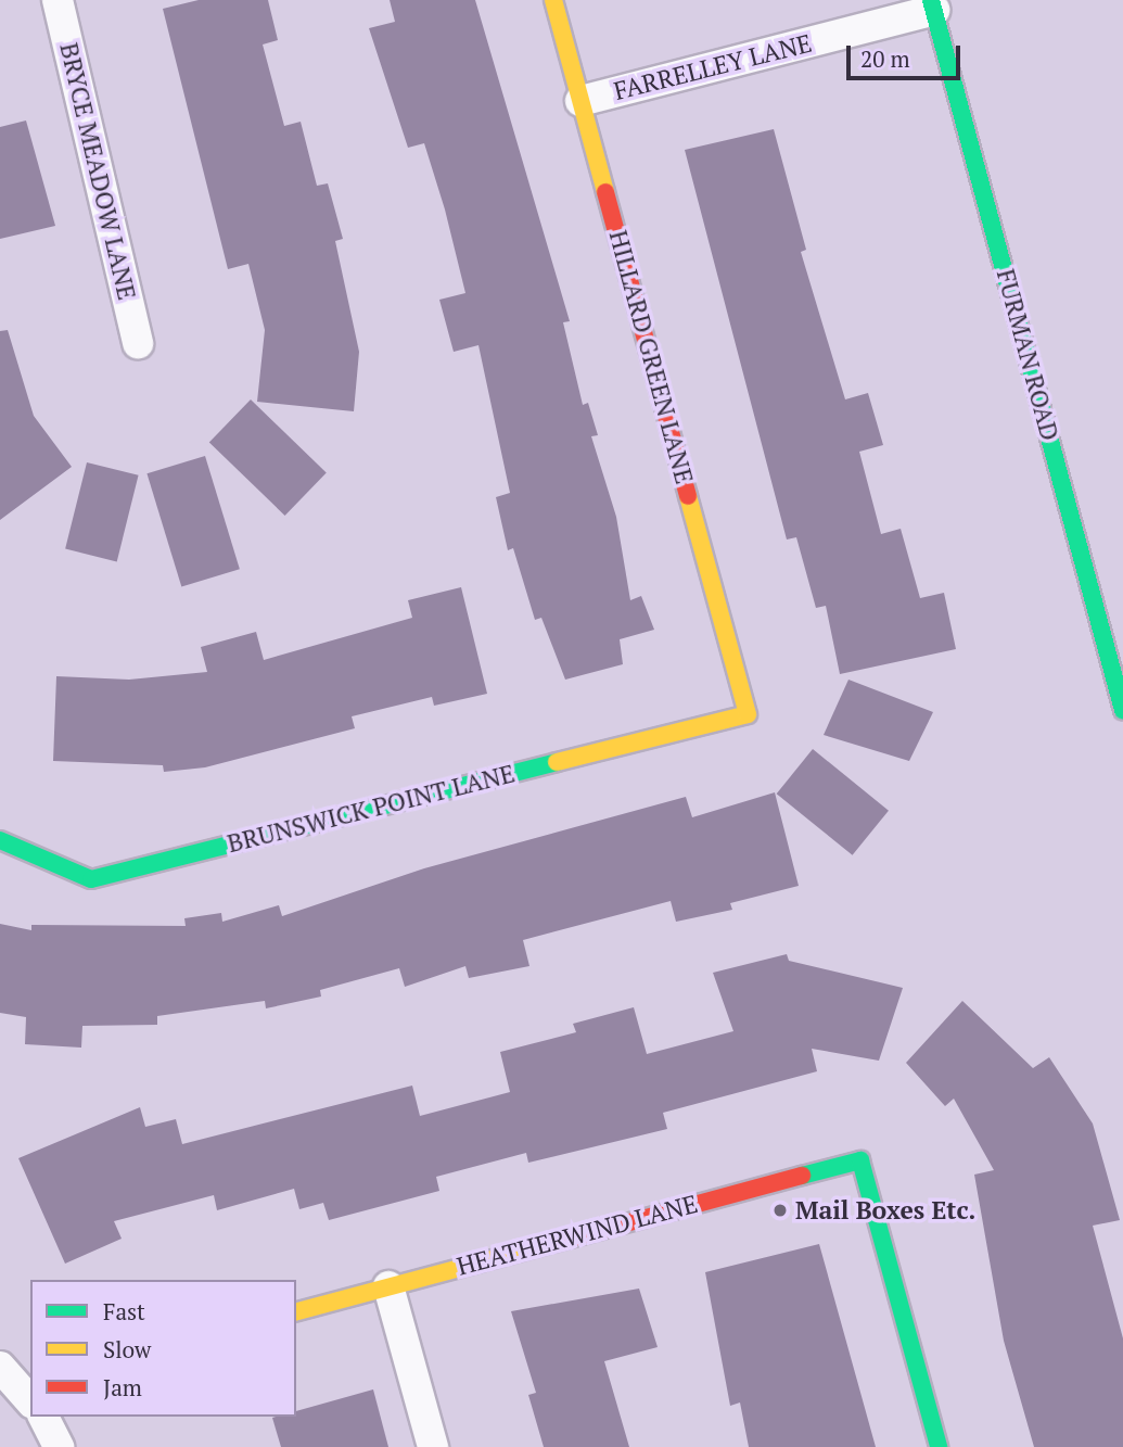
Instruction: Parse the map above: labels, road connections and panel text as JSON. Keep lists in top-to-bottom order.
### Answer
{
  "streets": {
    "street": [
      "FARRELLEY LANE",
      "BRYCE MEADOW LANE",
      "FURMAN ROAD",
      "HILLARD GREEN LANE",
      "BRUNSWICK POINT LANE",
      "HEATHERWIND LANE"
    ]
  },
  "crossings": [
    ["FARRELLEY LANE", "FURMAN ROAD"],
    ["FARRELLEY LANE", "HILLARD GREEN LANE"],
    ["HILLARD GREEN LANE", "BRUNSWICK POINT LANE"]
  ],
  "places": ["Mail Boxes Etc."],
  "legend": ["Fast", "Slow", "Jam"],
  "scale_bar": "20 m"
}
